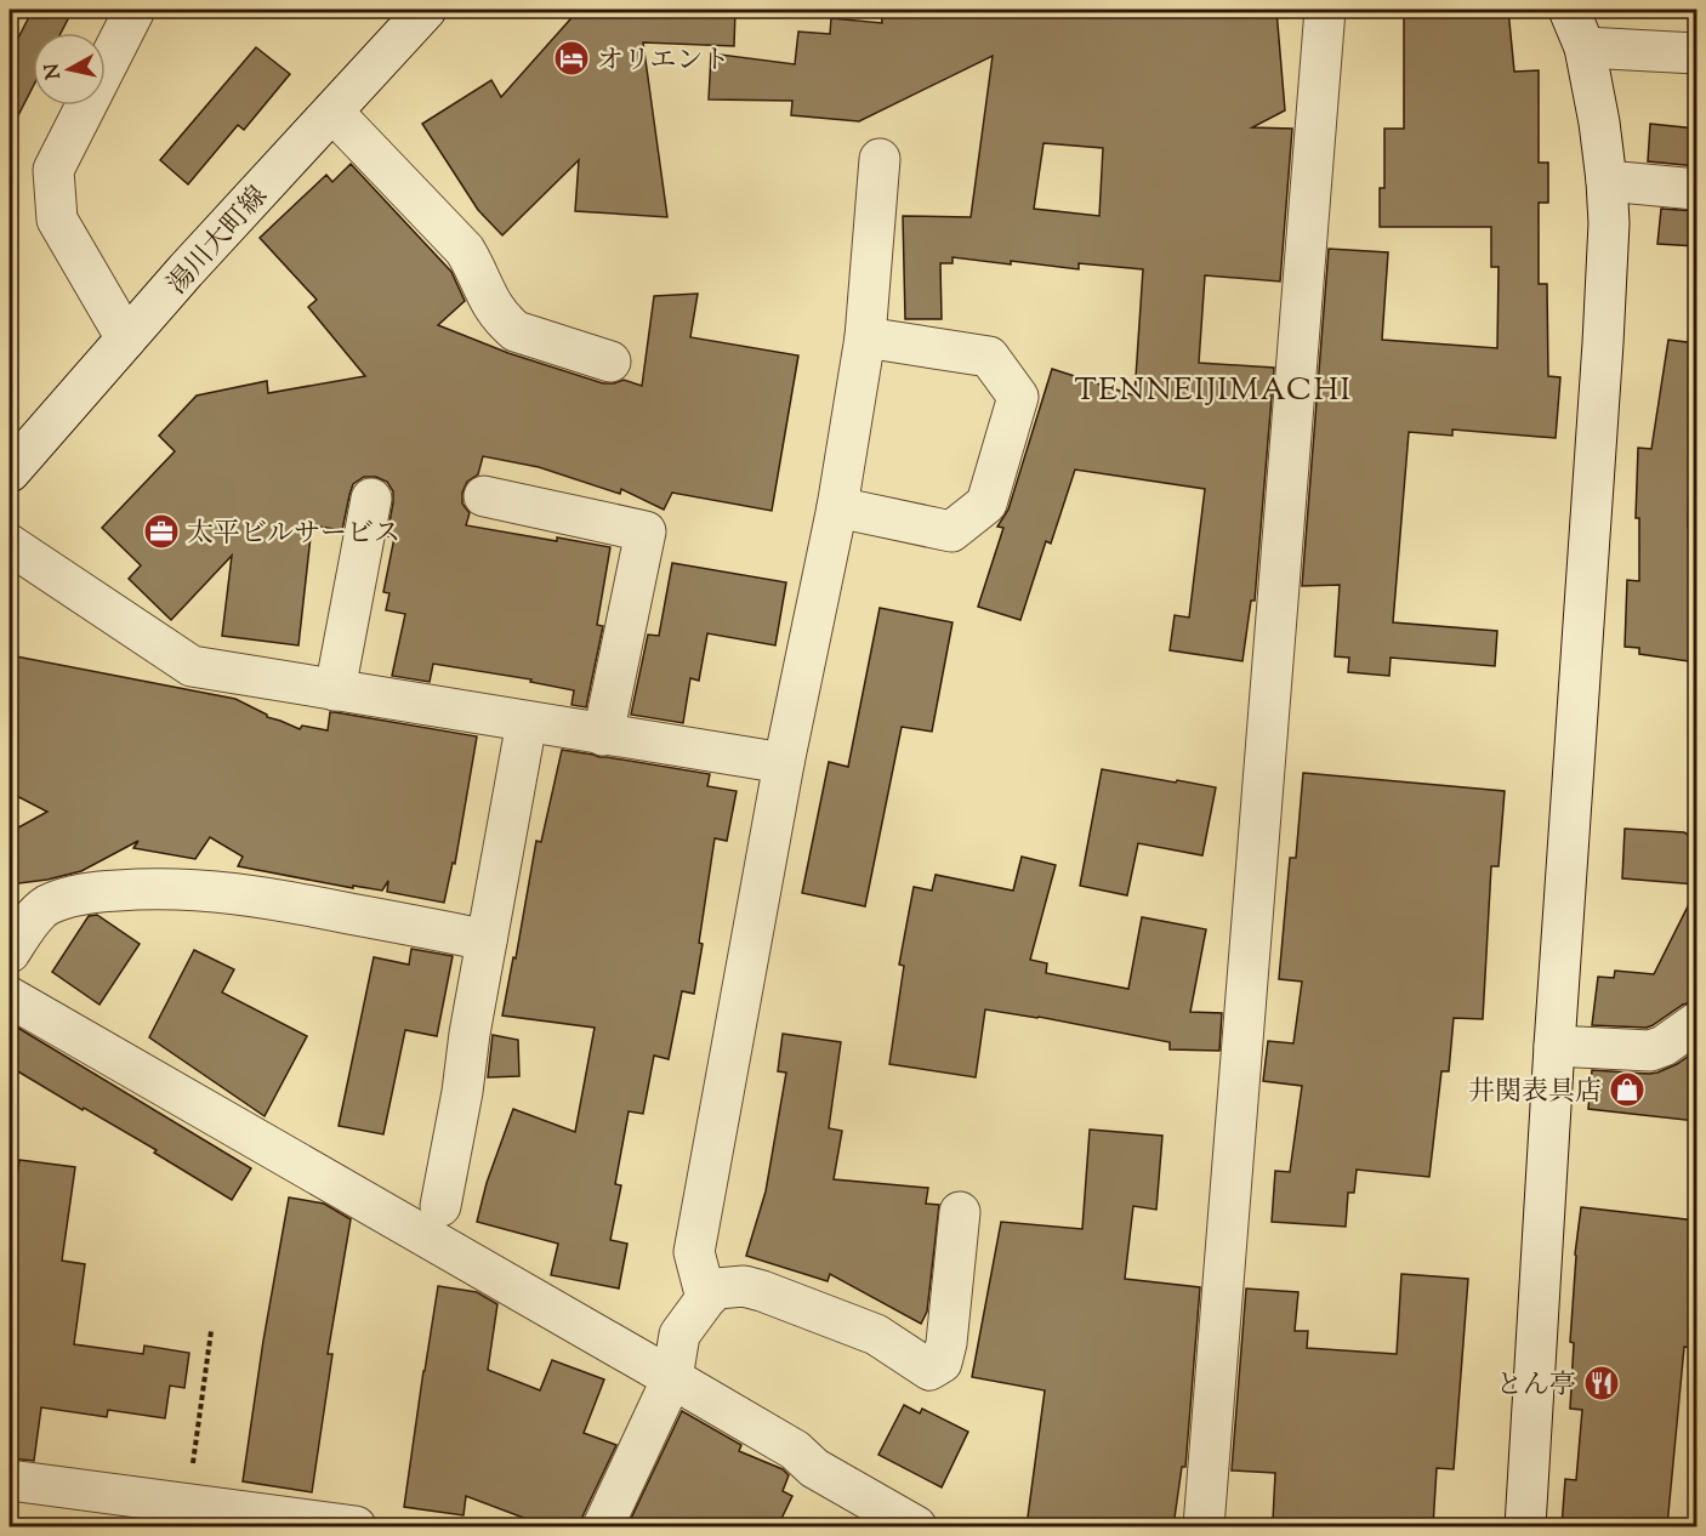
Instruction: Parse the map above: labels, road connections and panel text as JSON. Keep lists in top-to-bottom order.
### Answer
{
  "streets": {
    "street": ["湯川大町線"]
  },
  "districts": ["TENNEIJIMACHI"],
  "places": {
    "hotel": ["オリエント"],
    "office": ["太平ビルサービス"],
    "shop": ["井関表具店"],
    "restaurant": ["とん亭"]
  },
  "north": "left"
}
